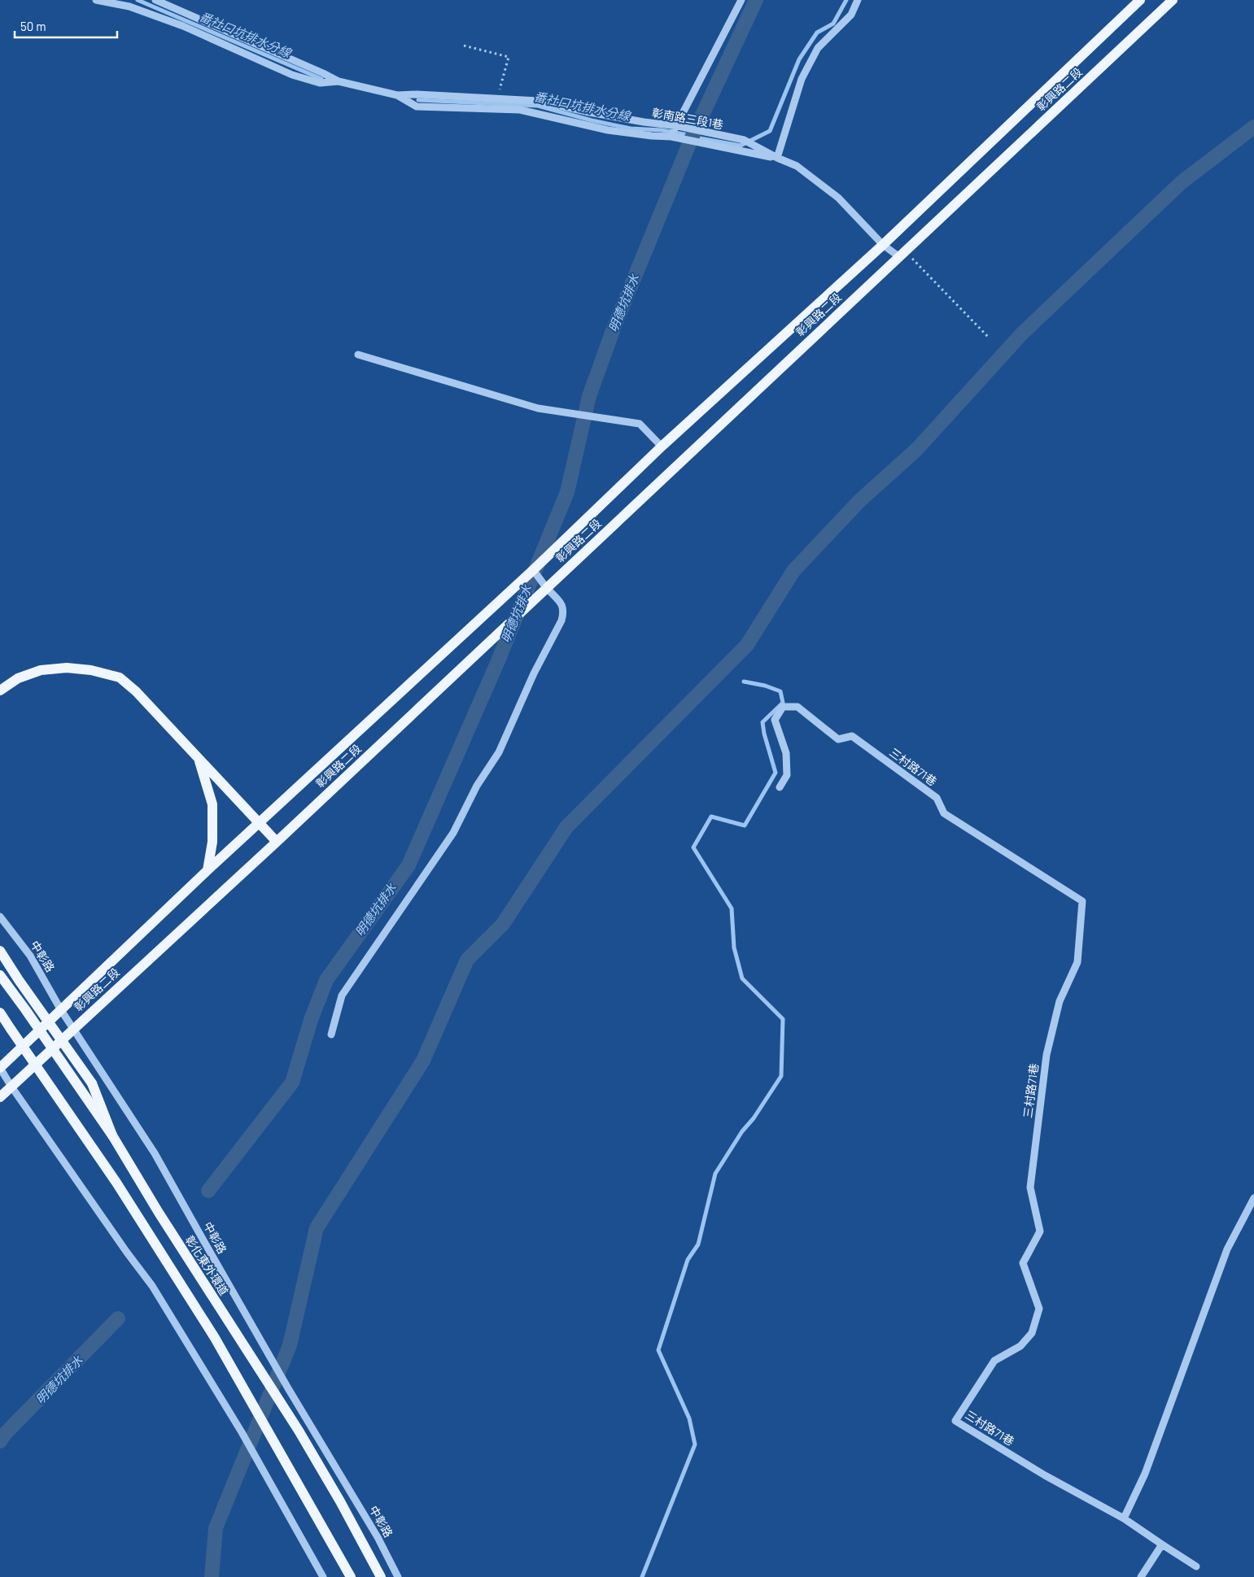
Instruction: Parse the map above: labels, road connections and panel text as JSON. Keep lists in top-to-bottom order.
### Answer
{
  "streets": {
    "main road": ["彰興路二段", "彰化東外環道"],
    "street": ["彰南路三段1巷", "三村路71巷", "中彰路"]
  },
  "crossings": [
    ["彰興路二段", "彰南路三段1巷"],
    ["彰興路二段", "中彰路"]
  ],
  "water": ["番社口坑排水分線", "明德坑排水"],
  "scale_bar": "50 m"
}
